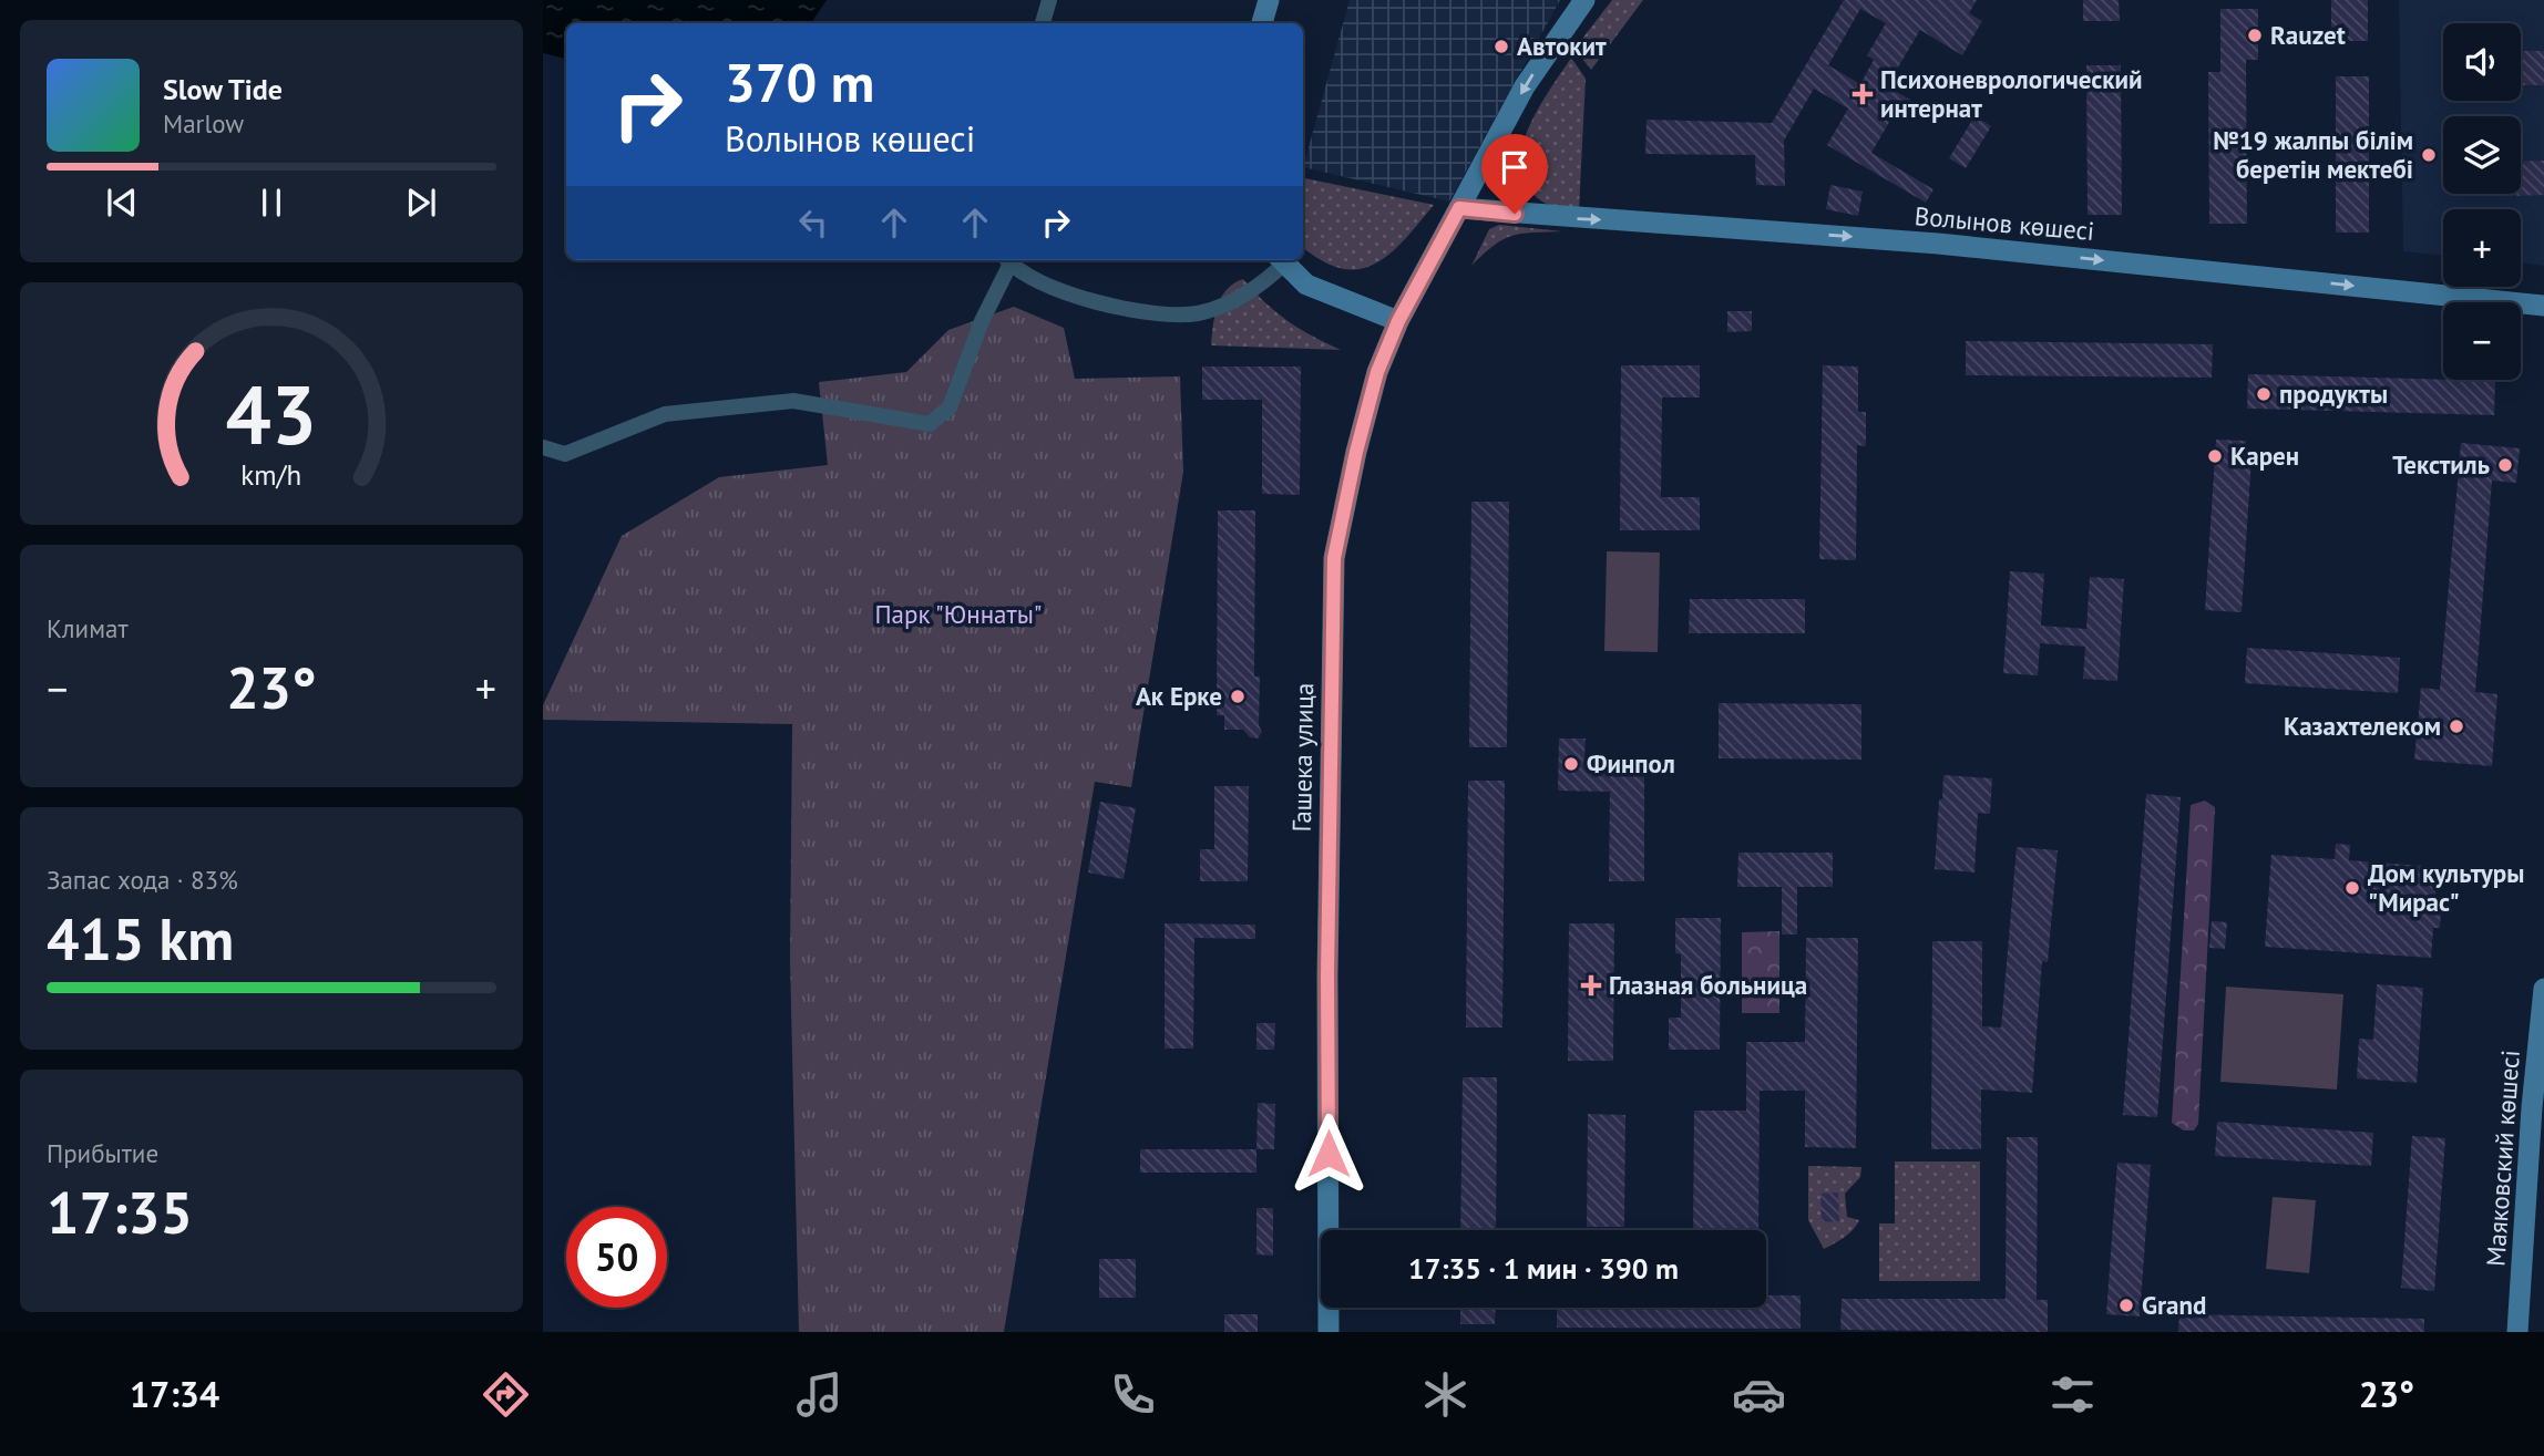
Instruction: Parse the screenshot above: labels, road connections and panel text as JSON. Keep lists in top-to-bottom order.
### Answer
{
  "streets": {
    "street": ["Волынов көшесі", "Гашека улица", "Маяковский көшесі"]
  },
  "crossings": [
    ["Волынов көшесі", "Гашека улица"]
  ],
  "one_way": ["Волынов көшесі"],
  "parks": ["Парк \"Юннаты\""],
  "places": {
    "other": [
      "Rauzet",
      "Автокит",
      "№19 жалпы білім беретін мектебі",
      "продукты",
      "Карен",
      "Текстиль",
      "Ак Ерке",
      "Казахтелеком",
      "Финпол",
      "Дом культуры \"Мирас\"",
      "Grand"
    ],
    "health": ["Психоневрологический интернат", "Глазная больница"]
  },
  "page": {
    "map_buttons": ["+", "−"],
    "turn": ["370 m", "Волынов көшесі"],
    "song": ["Slow Tide", "Marlow"],
    "tile": [
      "Климат",
      ["Запас хода · 83%", "415 km"],
      ["Прибытие", "17:35"]
    ],
    "heat": ["−", "23°", "+"],
    "limit": "50",
    "trip": "17:35 · 1 мин · 390 m",
    "tabs": ["17:34", "23°"],
    "gauge": ["43", "km/h"]
  }
}
